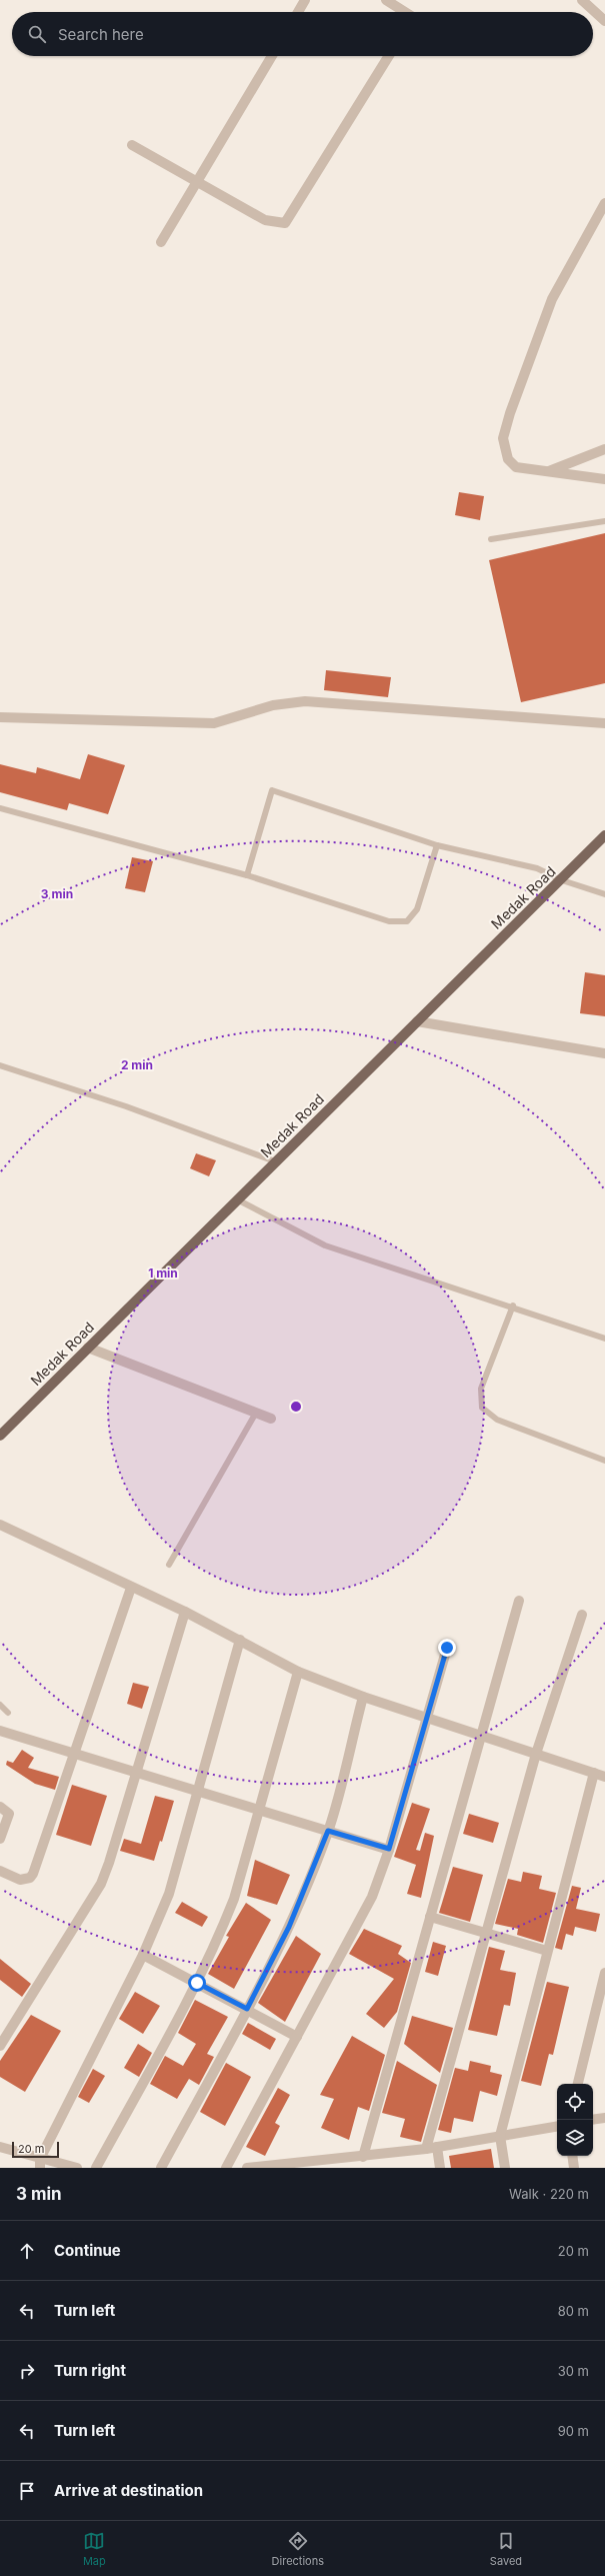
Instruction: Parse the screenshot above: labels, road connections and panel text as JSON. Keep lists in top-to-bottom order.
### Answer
{
  "streets": {
    "main road": ["Medak Road"]
  },
  "scale_bar": "20 m",
  "page": {
    "search": "Search here",
    "scale": "20 m",
    "heading": ["3 min", "Walk · 220 m"],
    "list": [
      ["Continue", "20 m"],
      ["Turn left", "80 m"],
      ["Turn right", "30 m"],
      ["Turn left", "90 m"],
      "Arrive at destination"
    ],
    "nav": ["Map", "Directions", "Saved"]
  },
  "rings": ["3 min", "2 min", "1 min"]
}
